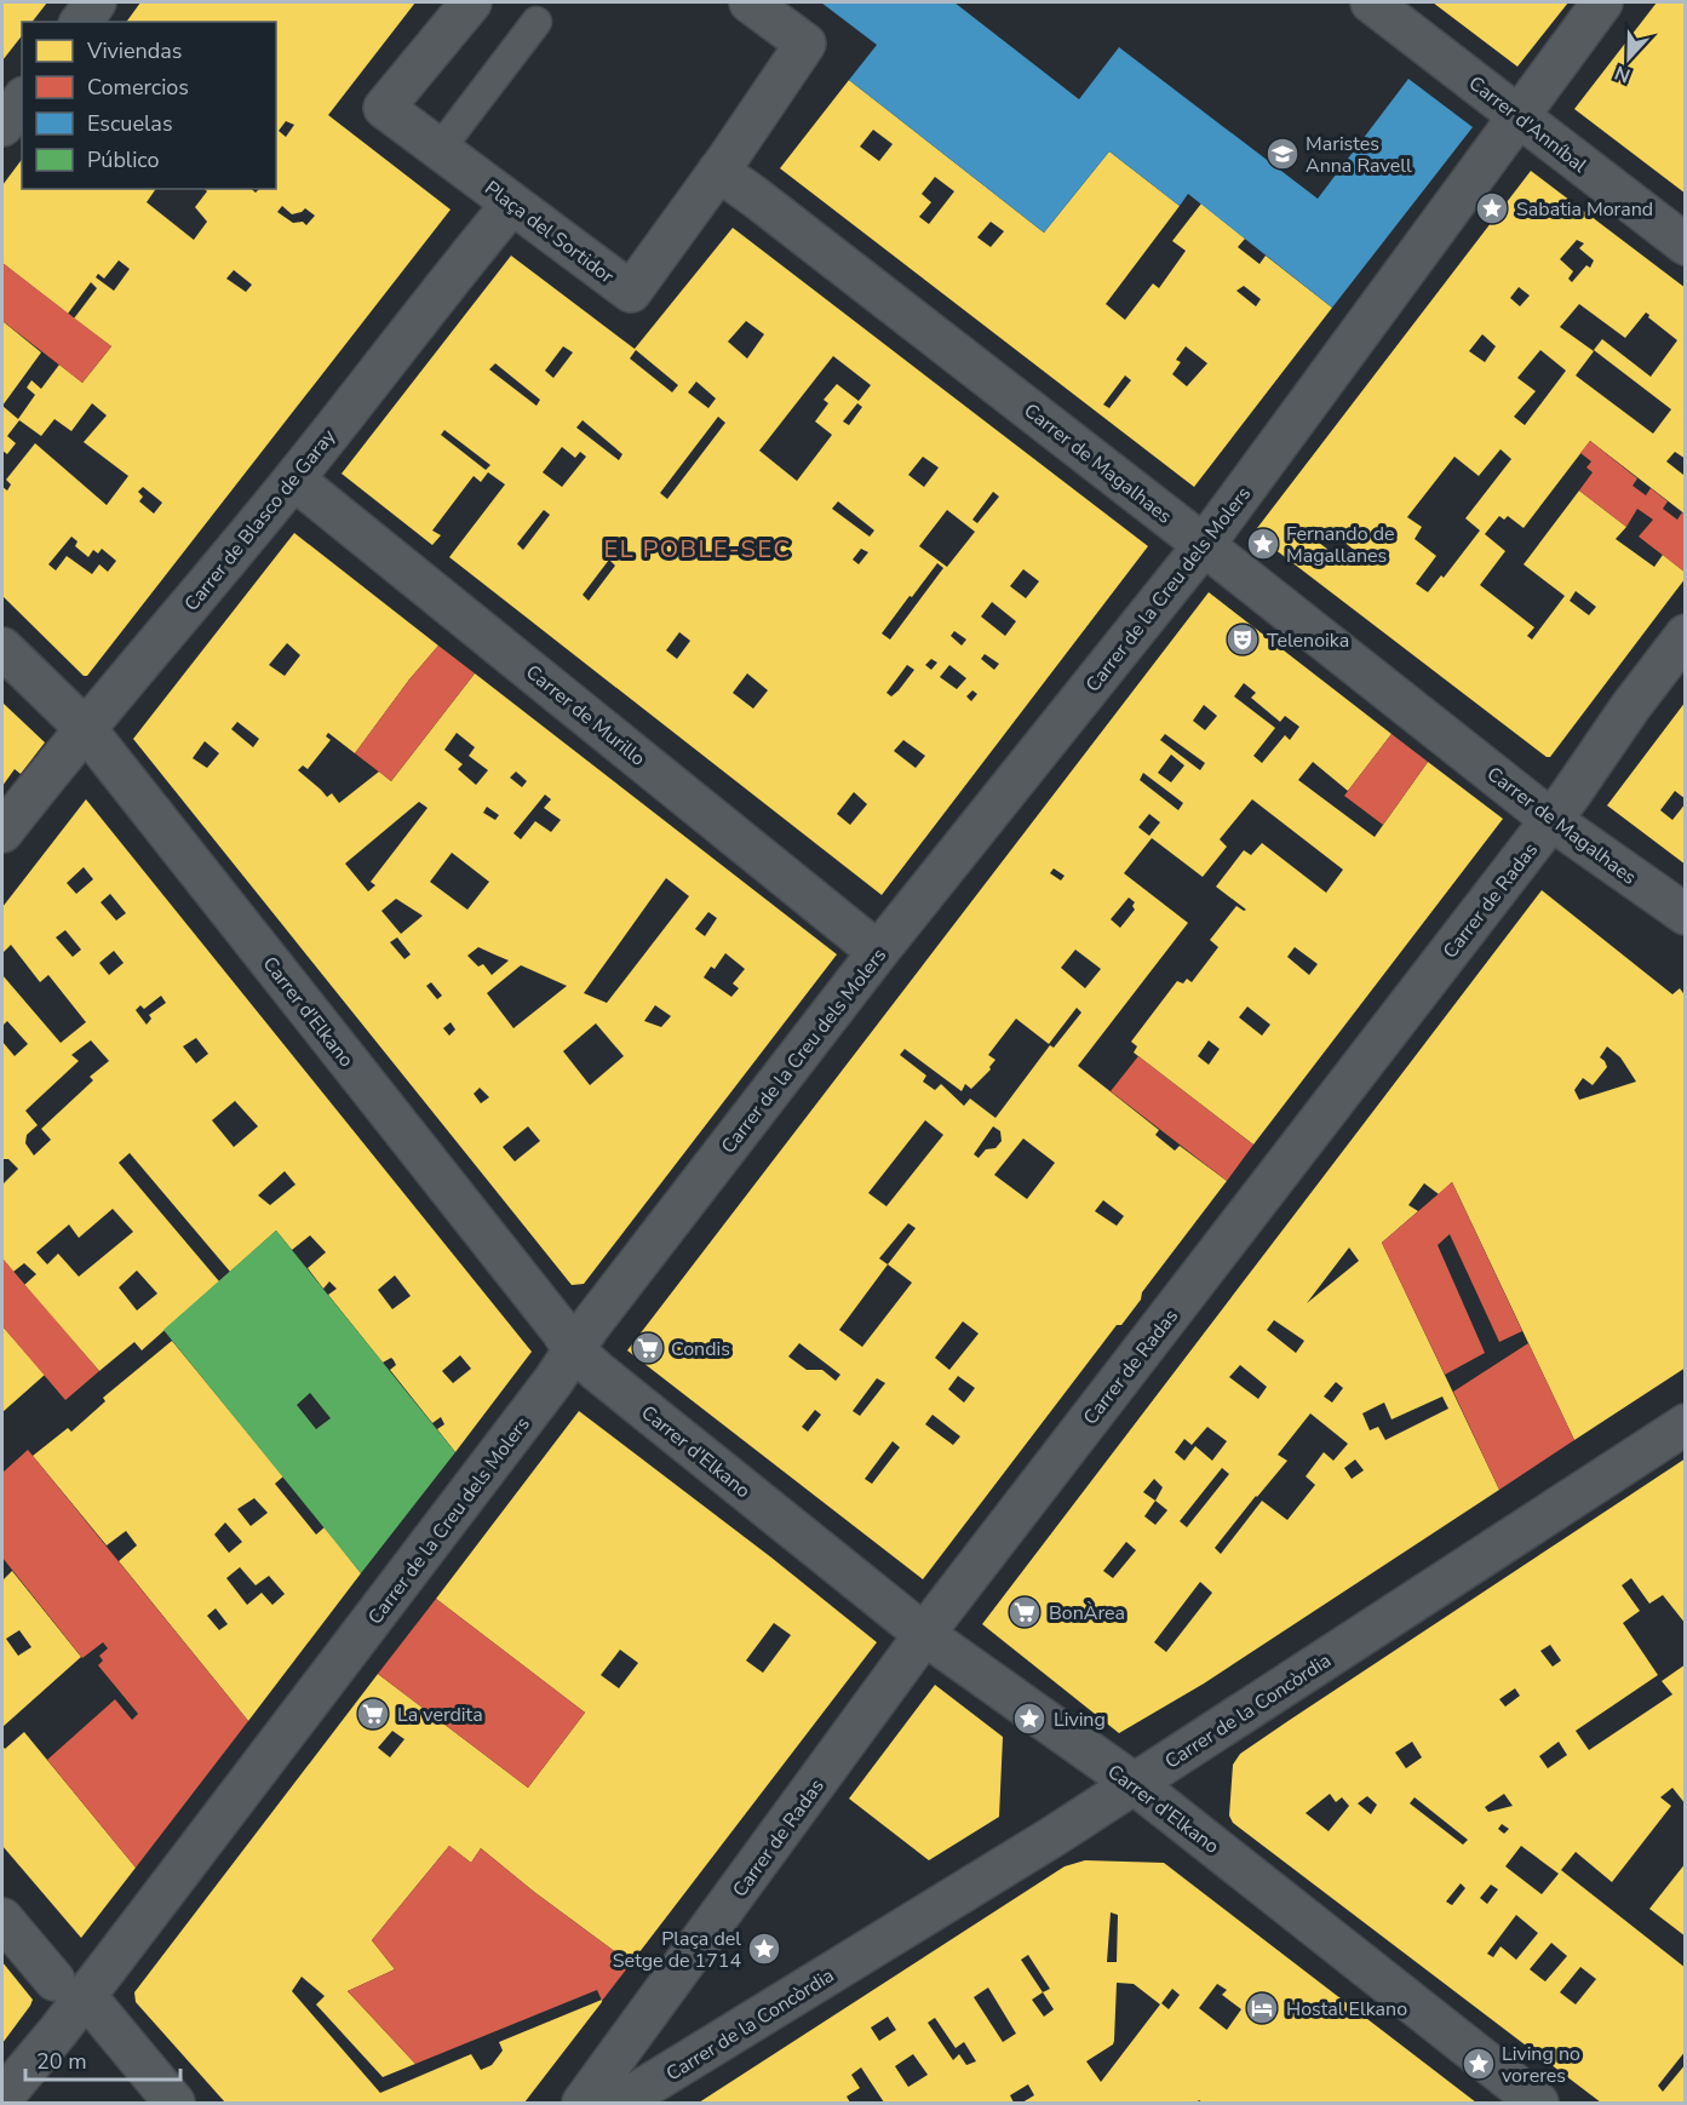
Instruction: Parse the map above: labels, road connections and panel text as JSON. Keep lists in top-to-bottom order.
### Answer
{
  "streets": {
    "street": [
      "Carrer d'Anníbal",
      "Plaça del Sortidor",
      "Carrer de Magalhaes",
      "Carrer de Blasco de Garay",
      "Carrer de la Creu dels Molers",
      "Carrer de Murillo",
      "Carrer de Radas",
      "Carrer d'Elkano",
      "Carrer de la Concòrdia"
    ]
  },
  "crossings": [
    ["Carrer d'Anníbal", "Carrer de la Creu dels Molers"],
    ["Plaça del Sortidor", "Carrer de Magalhaes"],
    ["Plaça del Sortidor", "Carrer de Blasco de Garay"],
    ["Carrer de Magalhaes", "Carrer de la Creu dels Molers"],
    ["Carrer de Magalhaes", "Carrer de Radas"],
    ["Carrer de Blasco de Garay", "Carrer de Murillo"],
    ["Carrer de Blasco de Garay", "Carrer d'Elkano"],
    ["Carrer de la Creu dels Molers", "Carrer de Murillo"],
    ["Carrer de la Creu dels Molers", "Carrer d'Elkano"],
    ["Carrer de Radas", "Carrer d'Elkano"],
    ["Carrer d'Elkano", "Carrer de la Concòrdia"]
  ],
  "districts": ["EL POBLE-SEC"],
  "places": {
    "school or university": ["Maristes Anna Ravell"],
    "place": [
      "Sabatia Morand",
      "Fernando de Magallanes",
      "Living",
      "Plaça del Setge de 1714",
      "Living no voreres"
    ],
    "theatre": ["Telenoika"],
    "supermarket": ["Condis", "BonÀrea", "La verdita"],
    "hotel": ["Hostal Elkano"]
  },
  "legend": [
    "Viviendas",
    "Comercios",
    "Escuelas",
    "Público"
  ],
  "scale_bar": "20 m",
  "north": "bottom"
}
